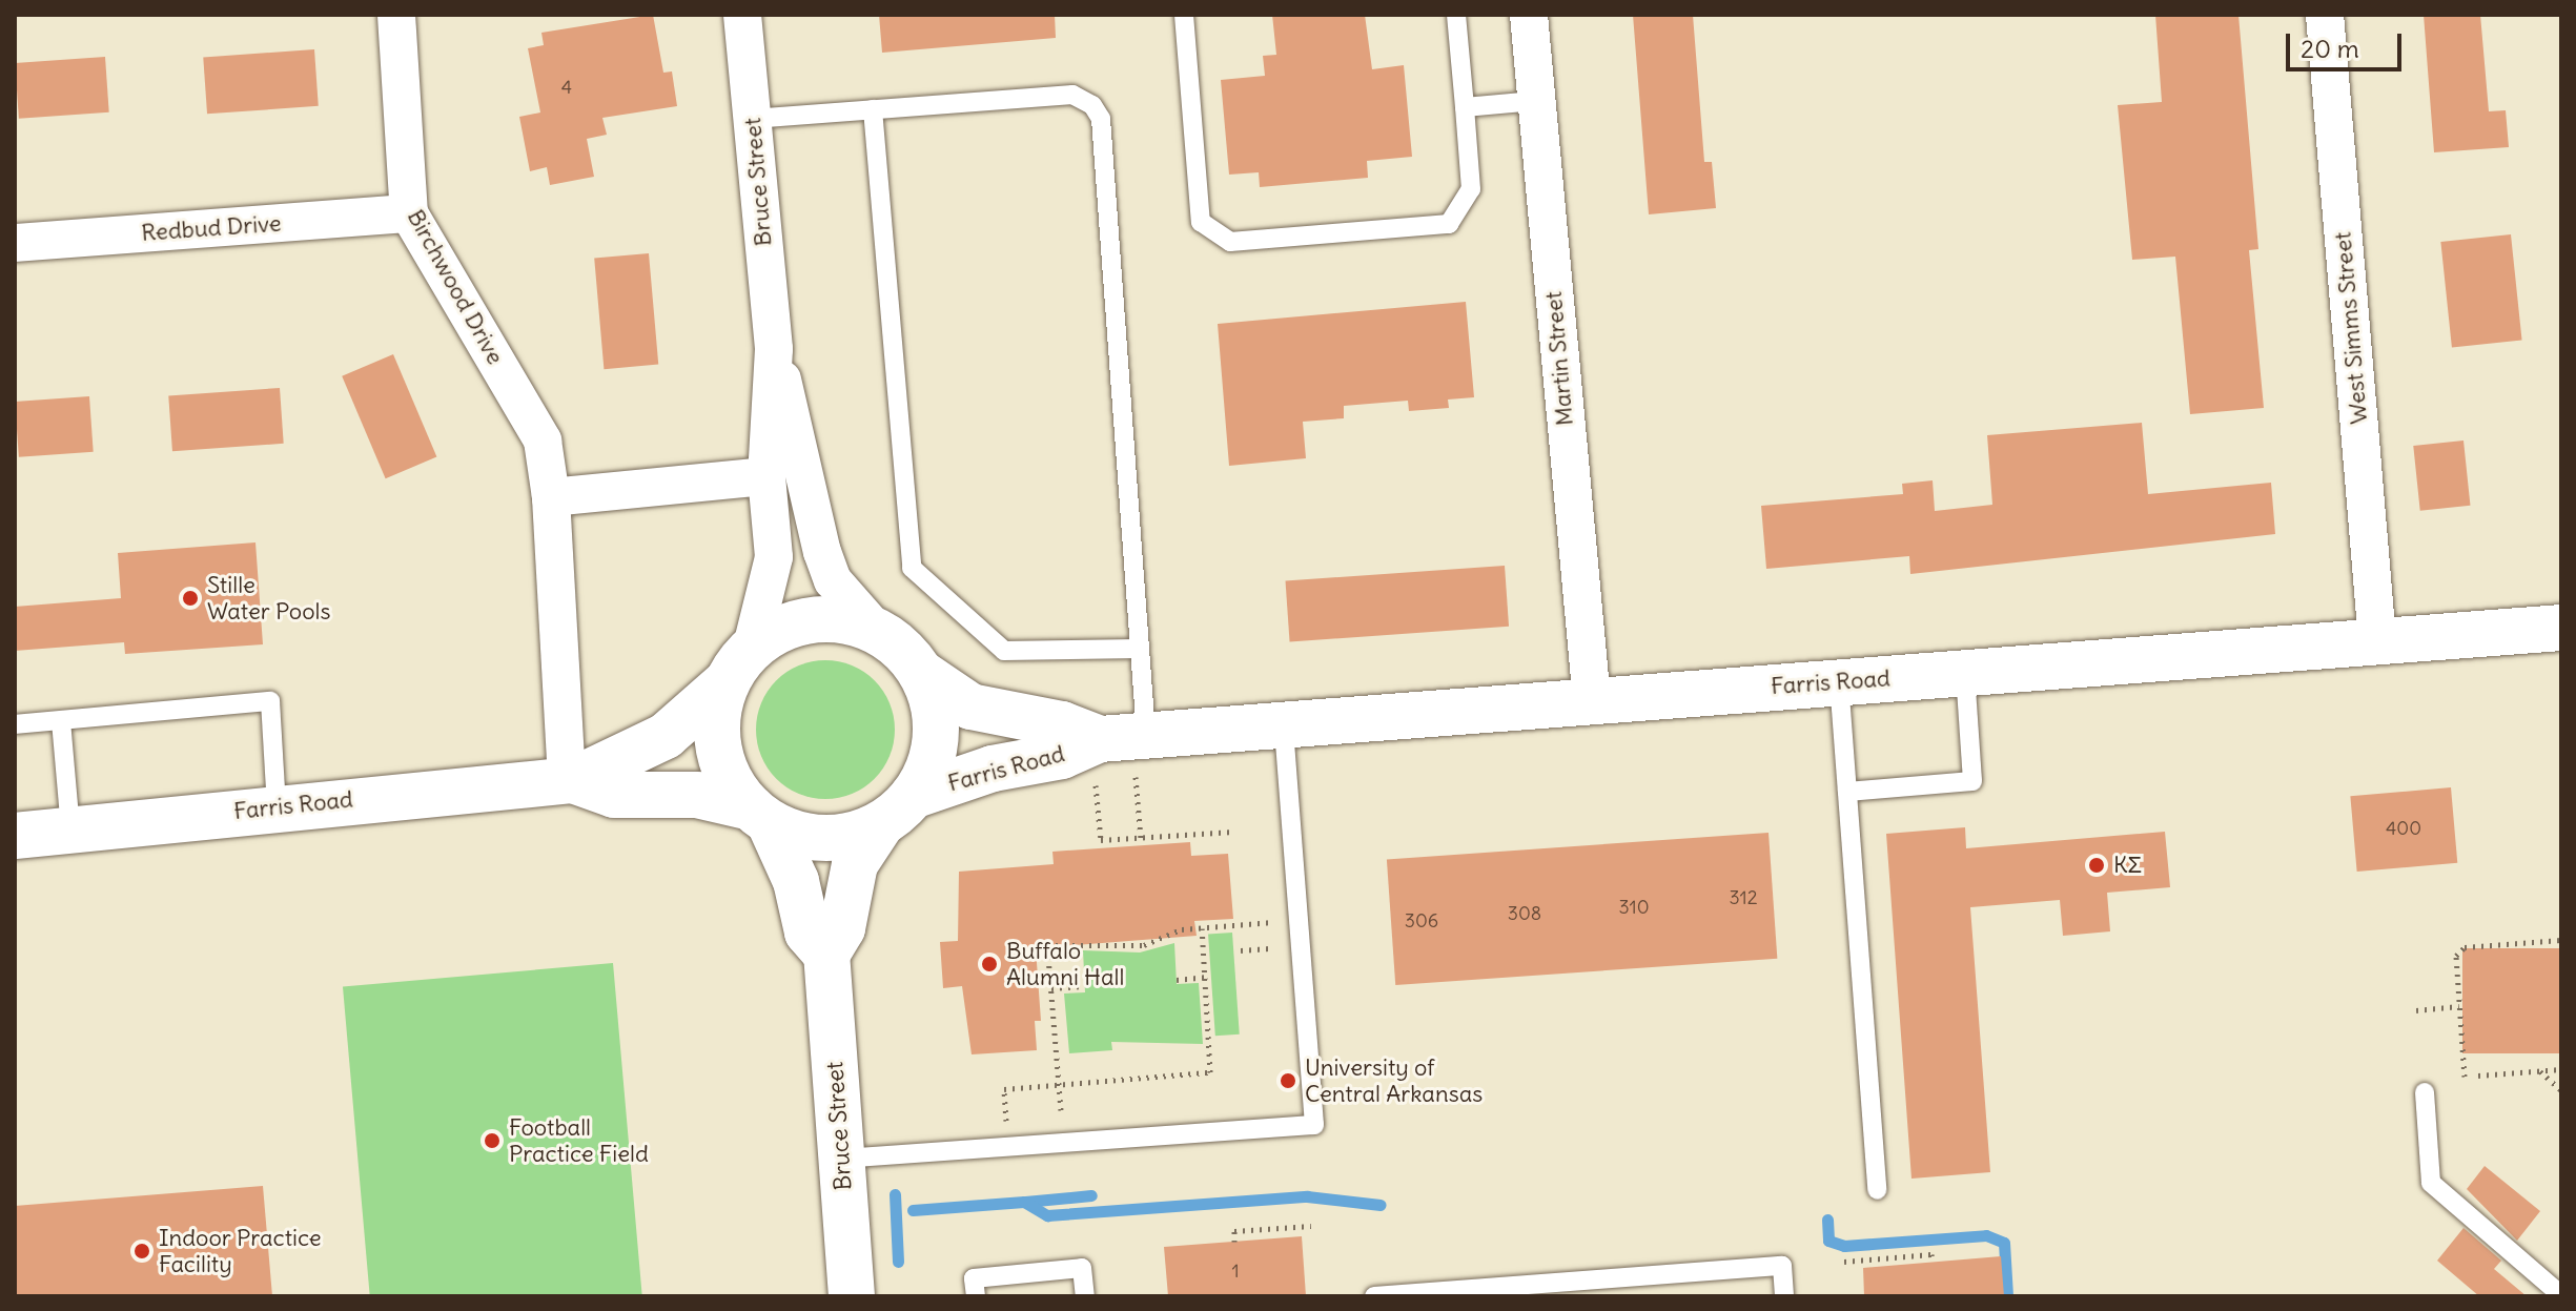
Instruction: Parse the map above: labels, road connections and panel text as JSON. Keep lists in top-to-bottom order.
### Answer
{
  "streets": {
    "street": [
      "Bruce Street",
      "Redbud Drive",
      "Birchwood Drive",
      "West Simms Street",
      "Martin Street",
      "Farris Road"
    ]
  },
  "crossings": [
    ["Bruce Street", "Farris Road"],
    ["Redbud Drive", "Birchwood Drive"],
    ["Birchwood Drive", "Farris Road"],
    ["West Simms Street", "Farris Road"],
    ["Martin Street", "Farris Road"]
  ],
  "places": [
    "Stille Water Pools",
    "KΣ",
    "Buffalo Alumni Hall",
    "University of Central Arkansas",
    "Football Practice Field",
    "Indoor Practice Facility"
  ],
  "house_numbers": [
    "4",
    "400",
    "312",
    "310",
    "308",
    "306",
    "1"
  ],
  "scale_bar": "20 m"
}
